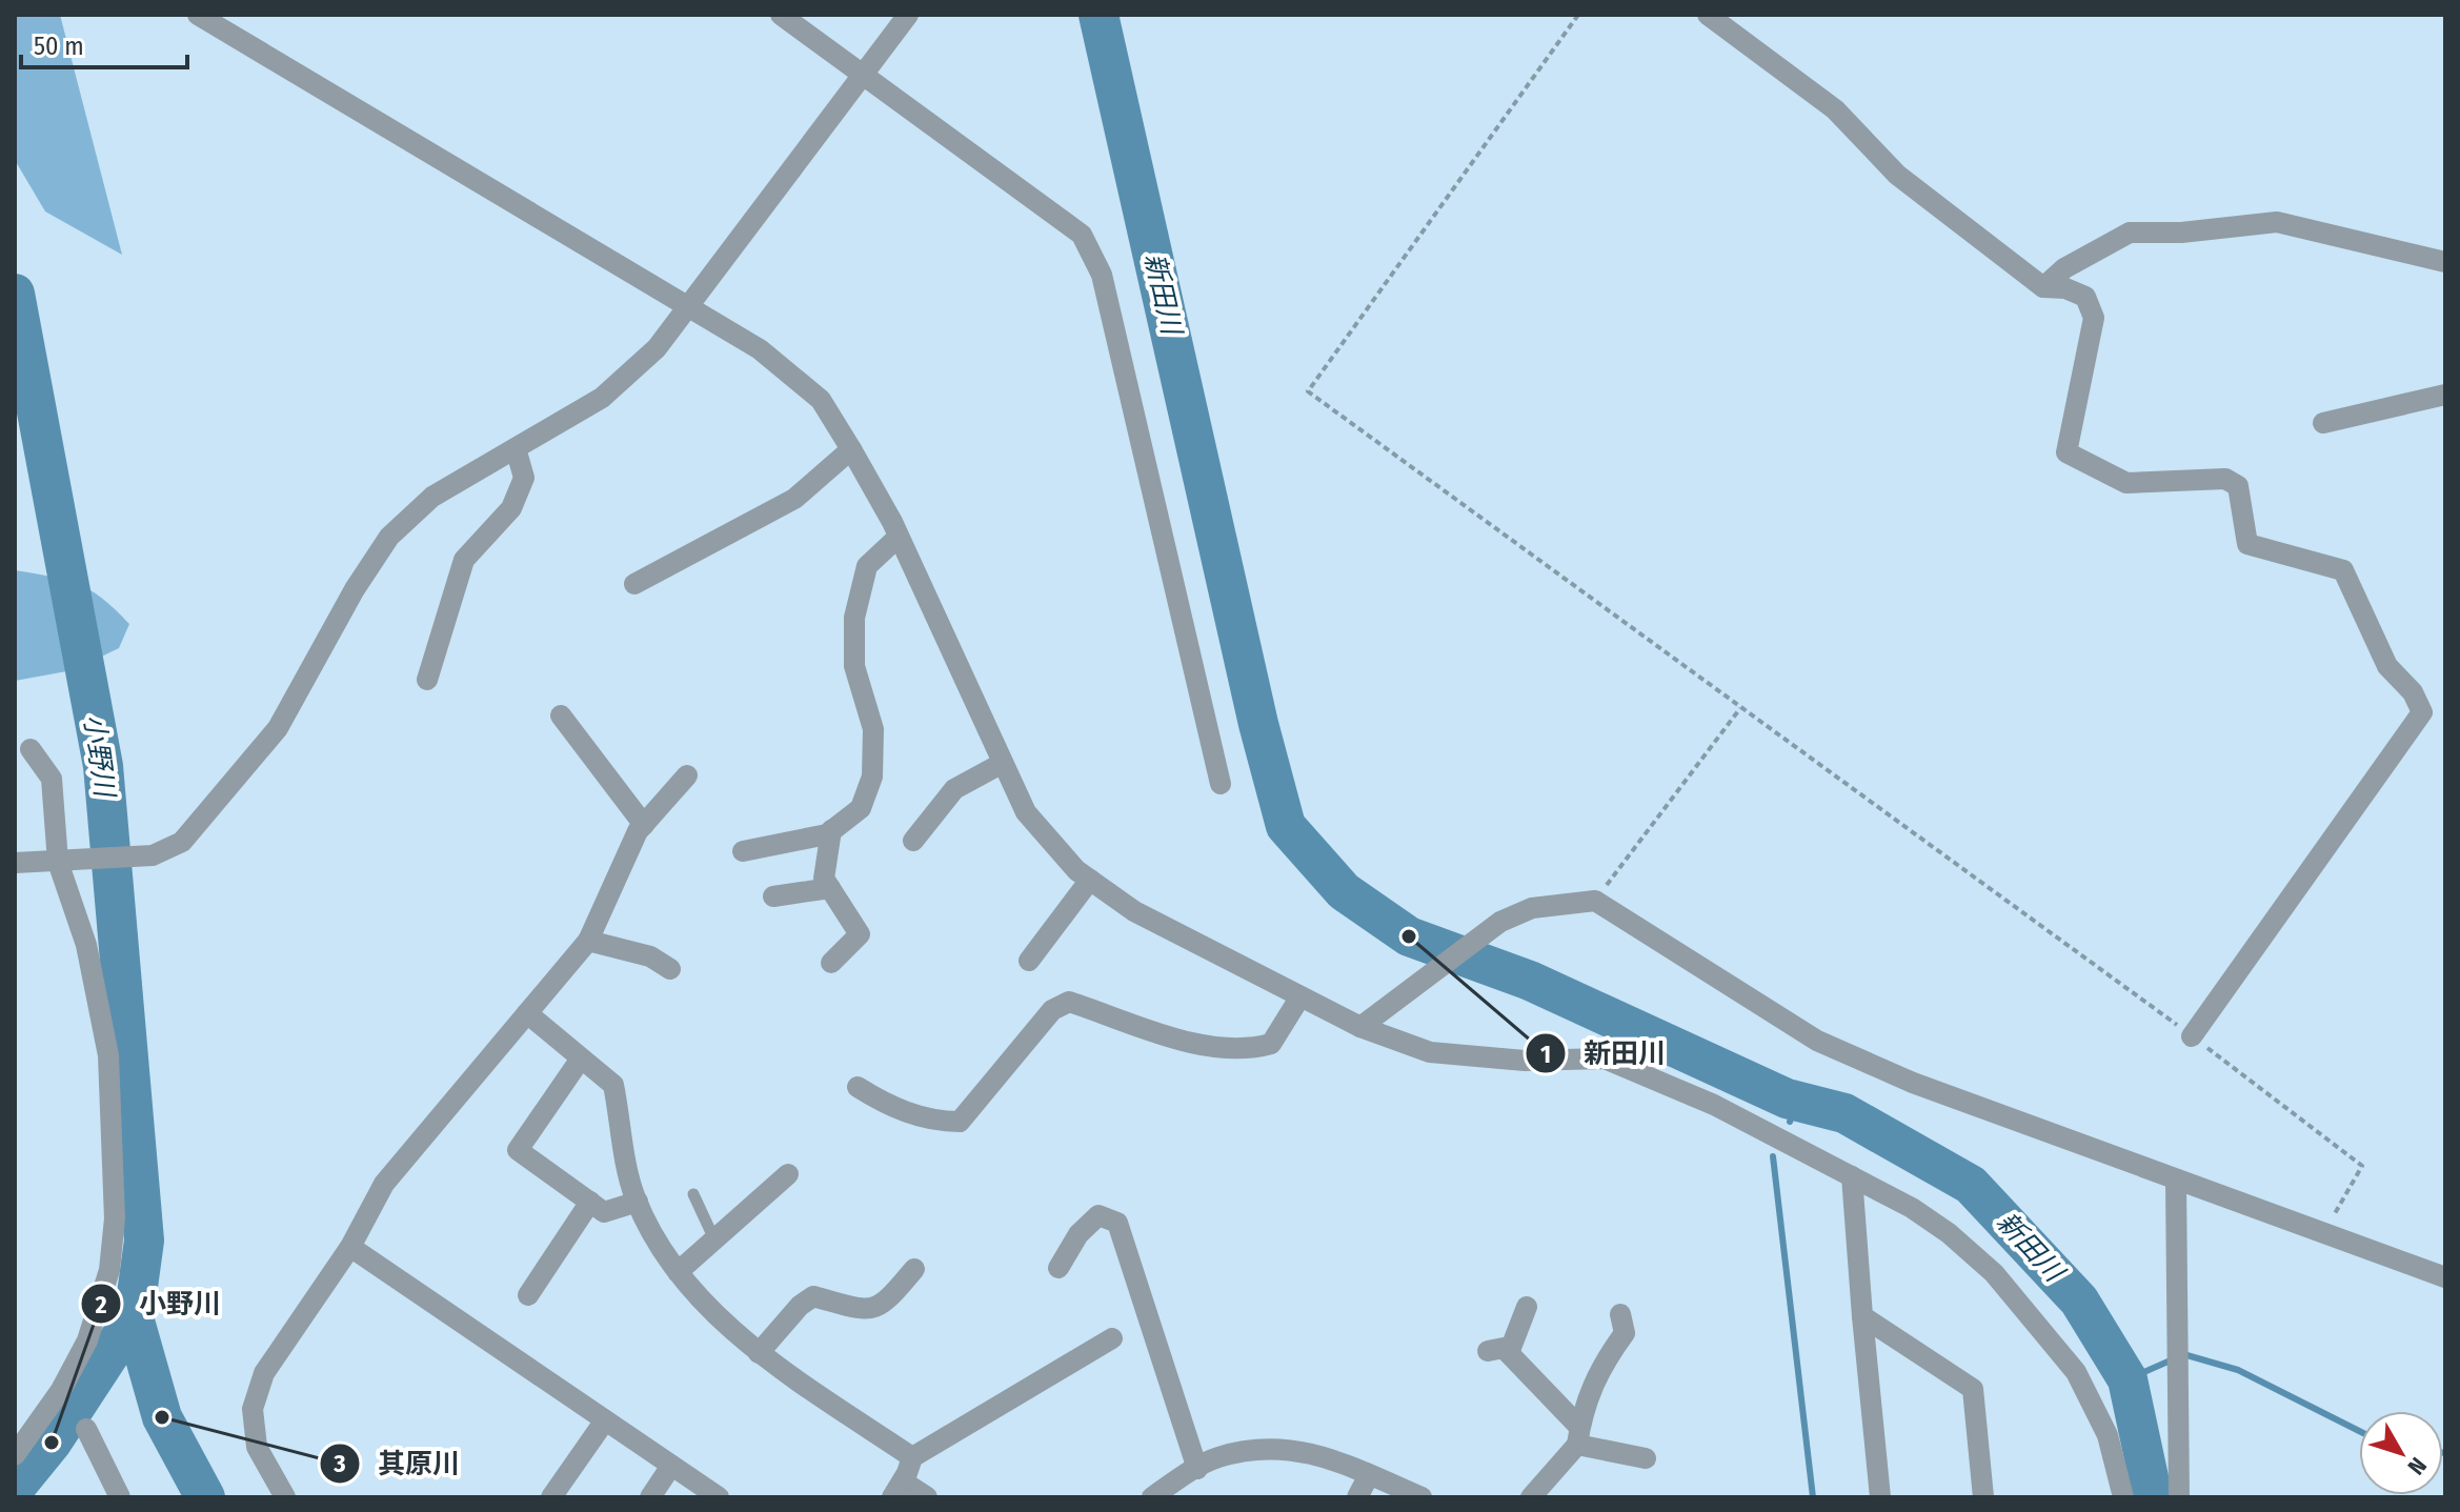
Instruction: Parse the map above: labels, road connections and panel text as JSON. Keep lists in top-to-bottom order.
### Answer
{
  "water": ["新田川", "小野川"],
  "places": ["新田川", "其原川", "小野川"],
  "scale_bar": "50 m",
  "north": "bottom right"
}
